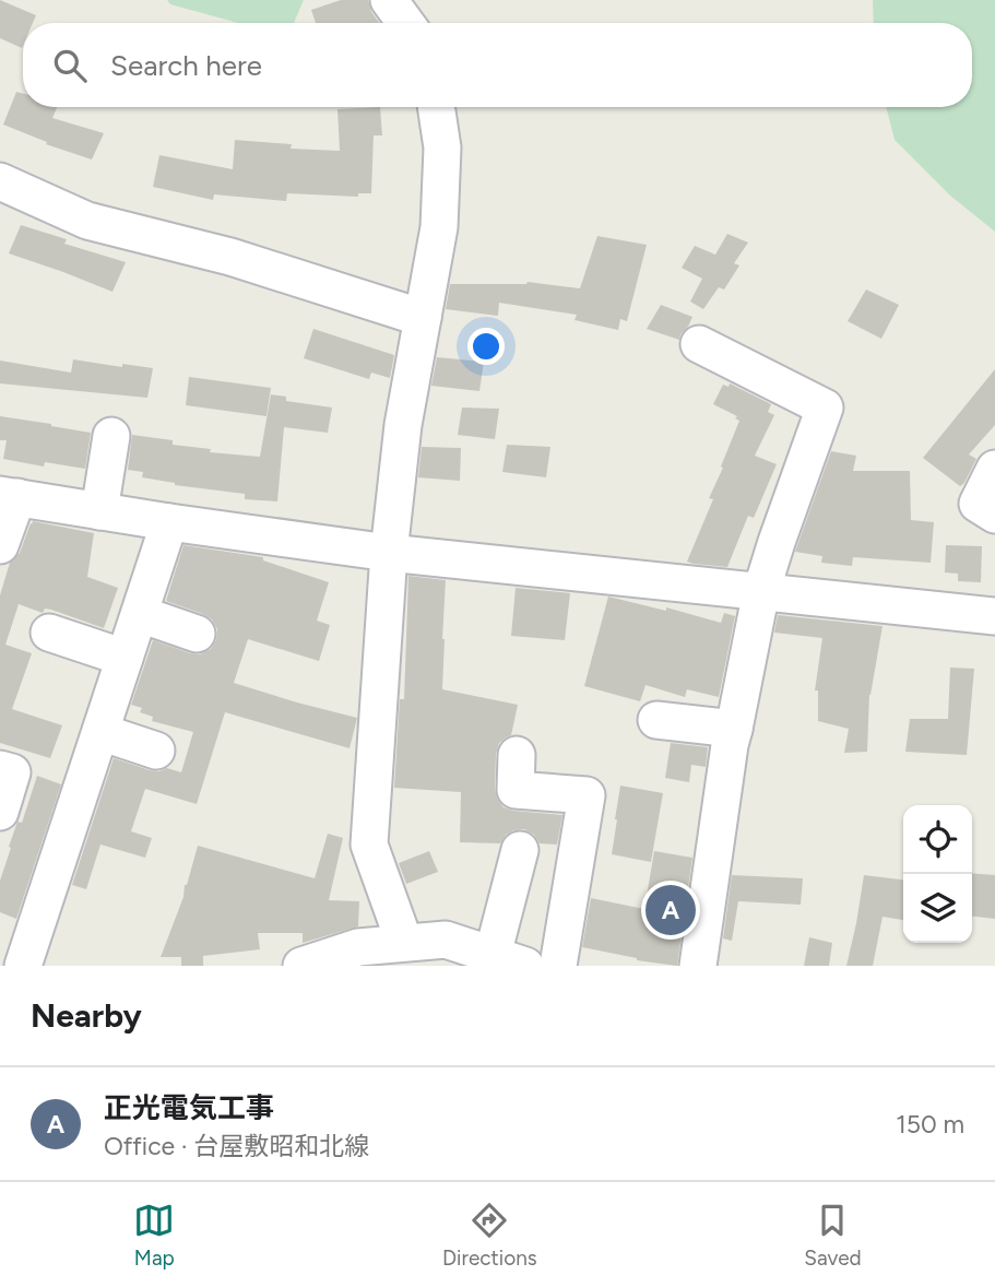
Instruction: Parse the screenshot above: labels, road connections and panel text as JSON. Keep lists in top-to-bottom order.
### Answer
{
  "page": {
    "search": "Search here",
    "pins": "A",
    "heading": "Nearby",
    "list": [
      {
        "mark": "A",
        "name": "正光電気工事",
        "note": "Office · 台屋敷昭和北線",
        "value": "150 m"
      }
    ],
    "nav": ["Map", "Directions", "Saved"]
  }
}
